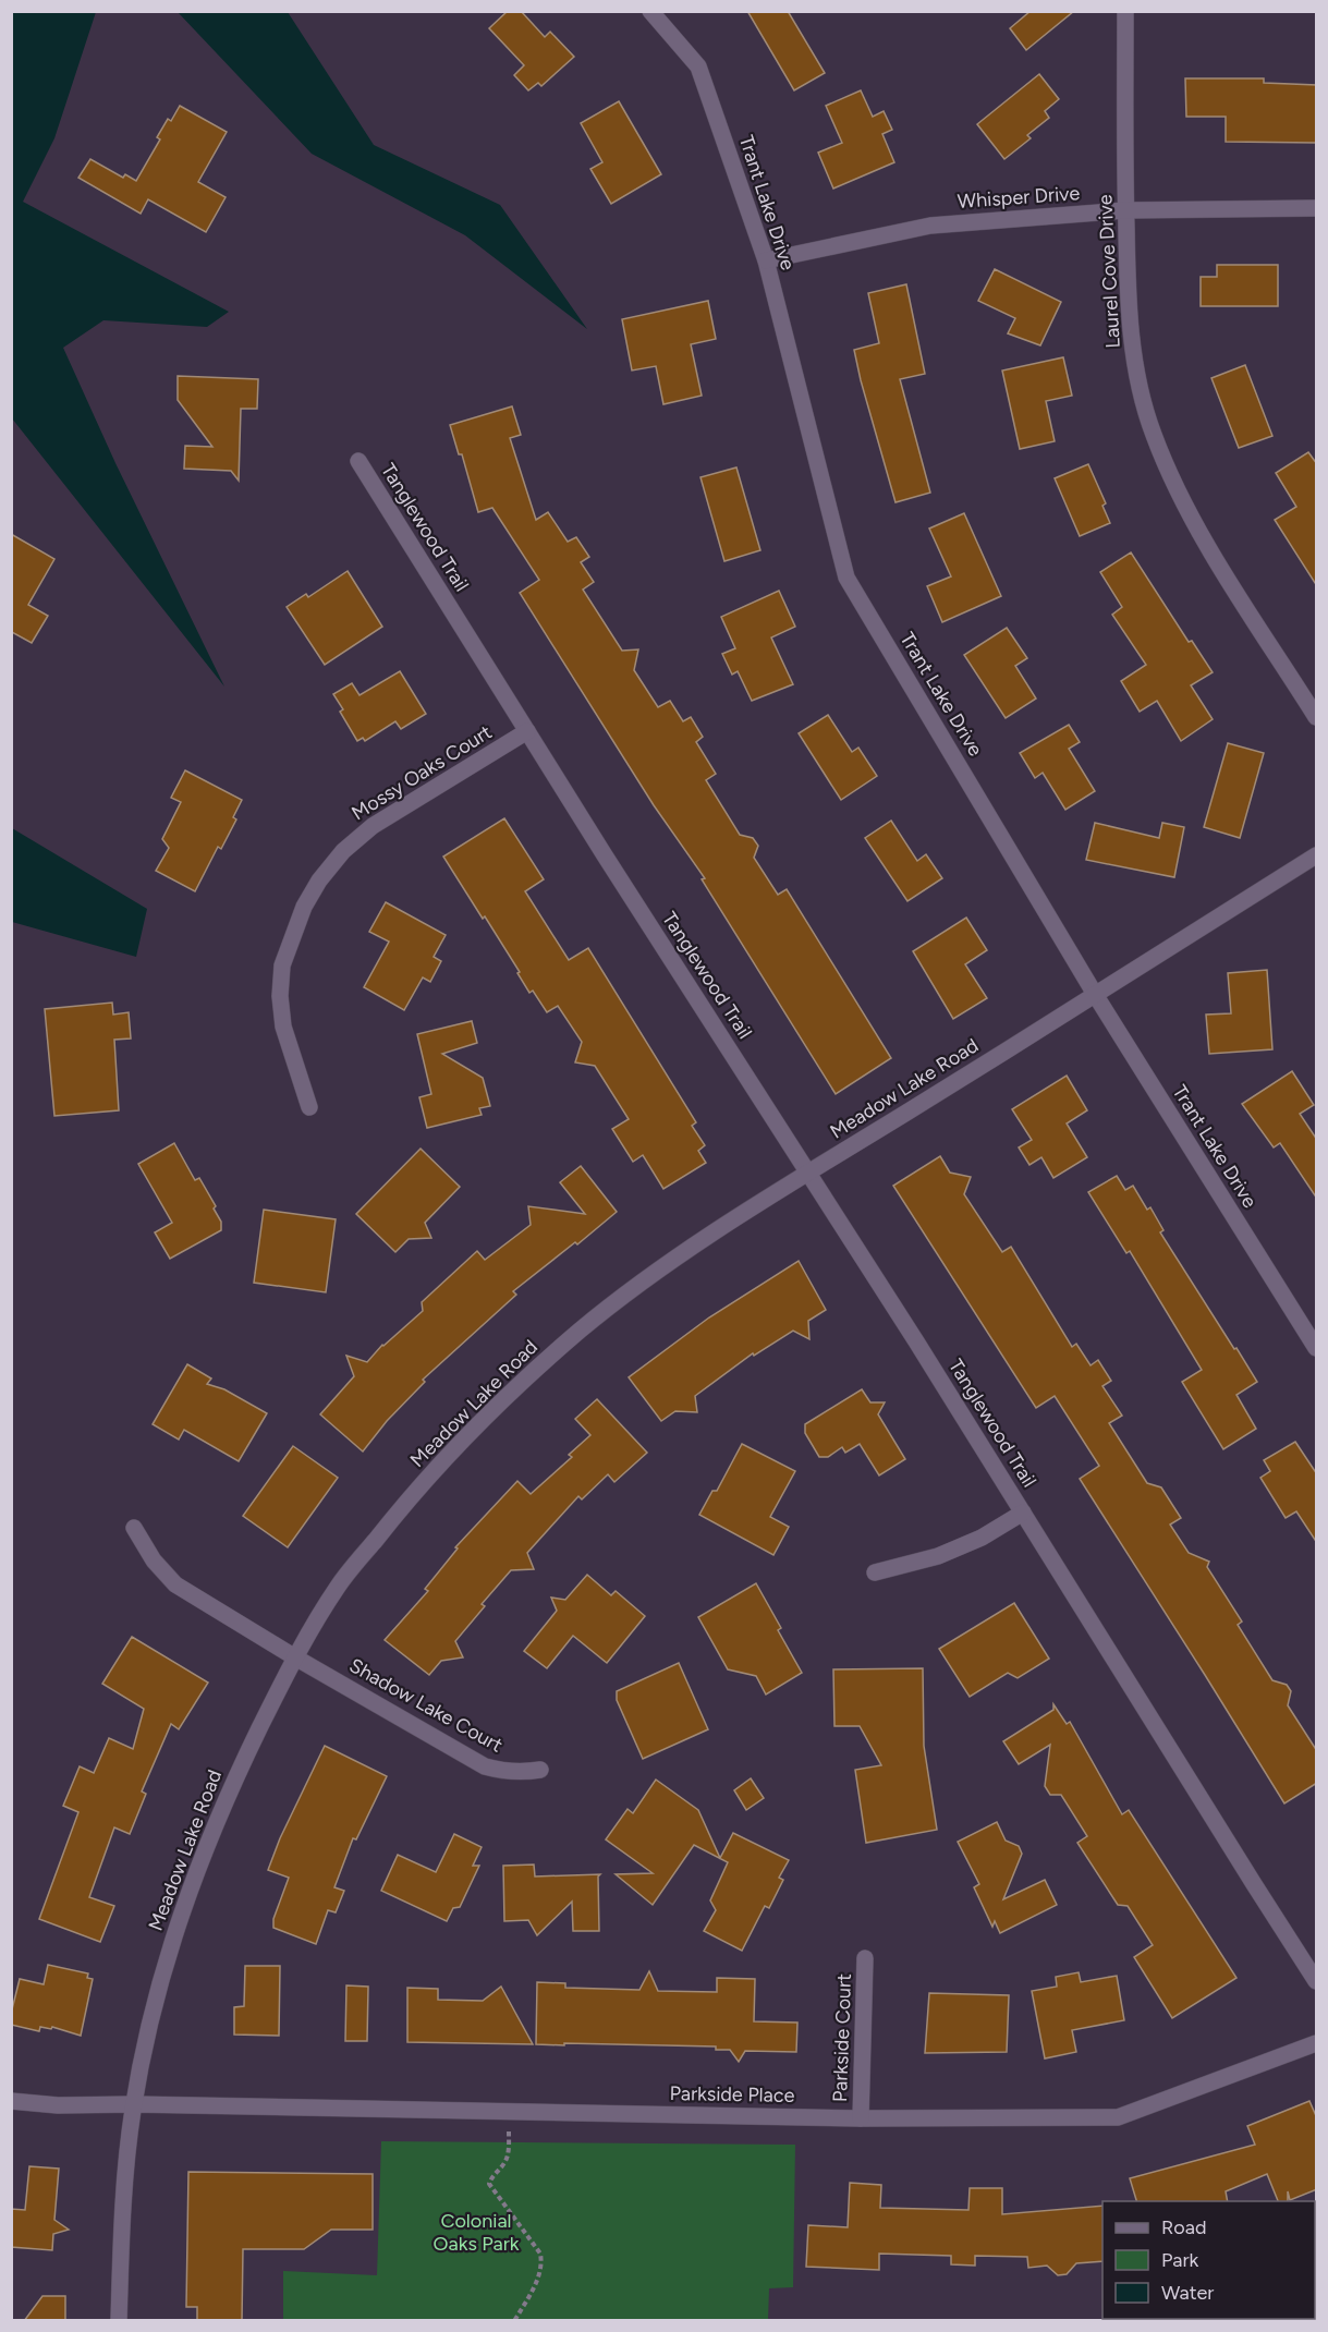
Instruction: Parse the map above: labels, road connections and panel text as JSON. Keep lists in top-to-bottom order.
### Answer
{
  "streets": {
    "street": [
      "Whisper Drive",
      "Trant Lake Drive",
      "Laurel Cove Drive",
      "Tanglewood Trail",
      "Mossy Oaks Court",
      "Meadow Lake Road",
      "Shadow Lake Court",
      "Parkside Court",
      "Parkside Place"
    ]
  },
  "crossings": [
    ["Whisper Drive", "Trant Lake Drive"],
    ["Whisper Drive", "Laurel Cove Drive"],
    ["Trant Lake Drive", "Meadow Lake Road"],
    ["Tanglewood Trail", "Mossy Oaks Court"],
    ["Tanglewood Trail", "Meadow Lake Road"],
    ["Meadow Lake Road", "Shadow Lake Court"],
    ["Meadow Lake Road", "Parkside Place"],
    ["Parkside Court", "Parkside Place"]
  ],
  "parks": ["Colonial Oaks Park"],
  "legend": ["Road", "Park", "Water"]
}
